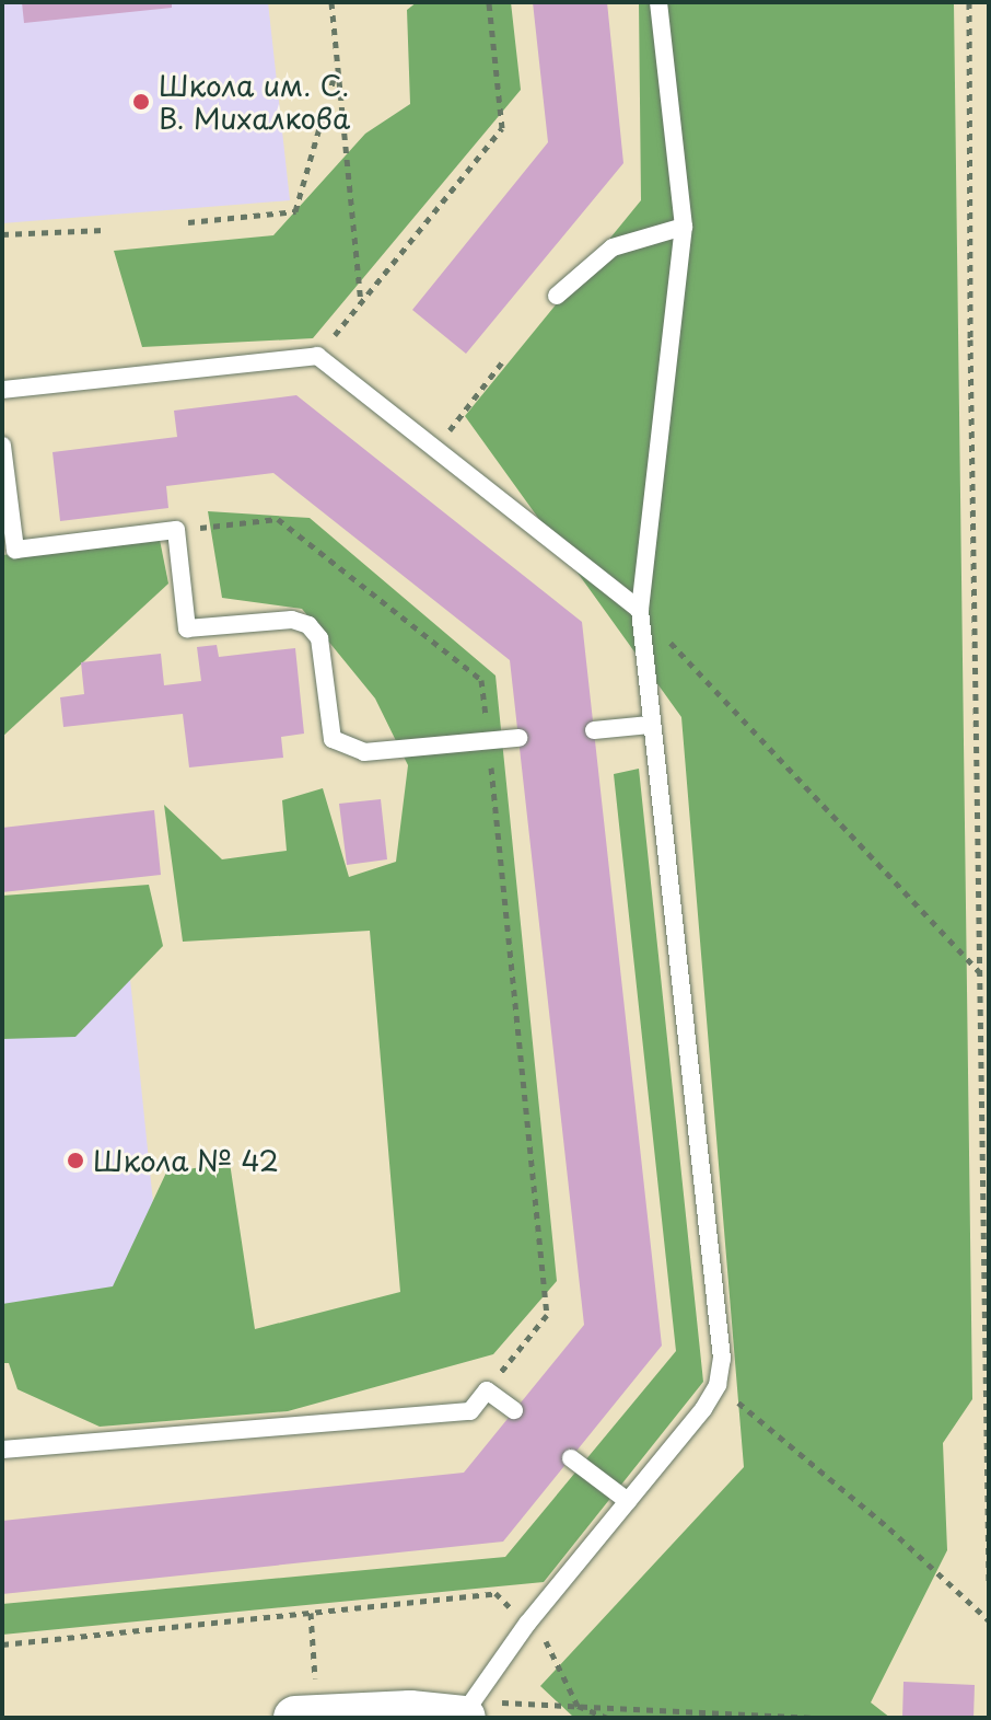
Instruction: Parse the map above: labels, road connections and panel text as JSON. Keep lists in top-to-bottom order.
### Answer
{
  "places": ["Школа им. С. В. Михалкова", "Школа № 42"]
}
